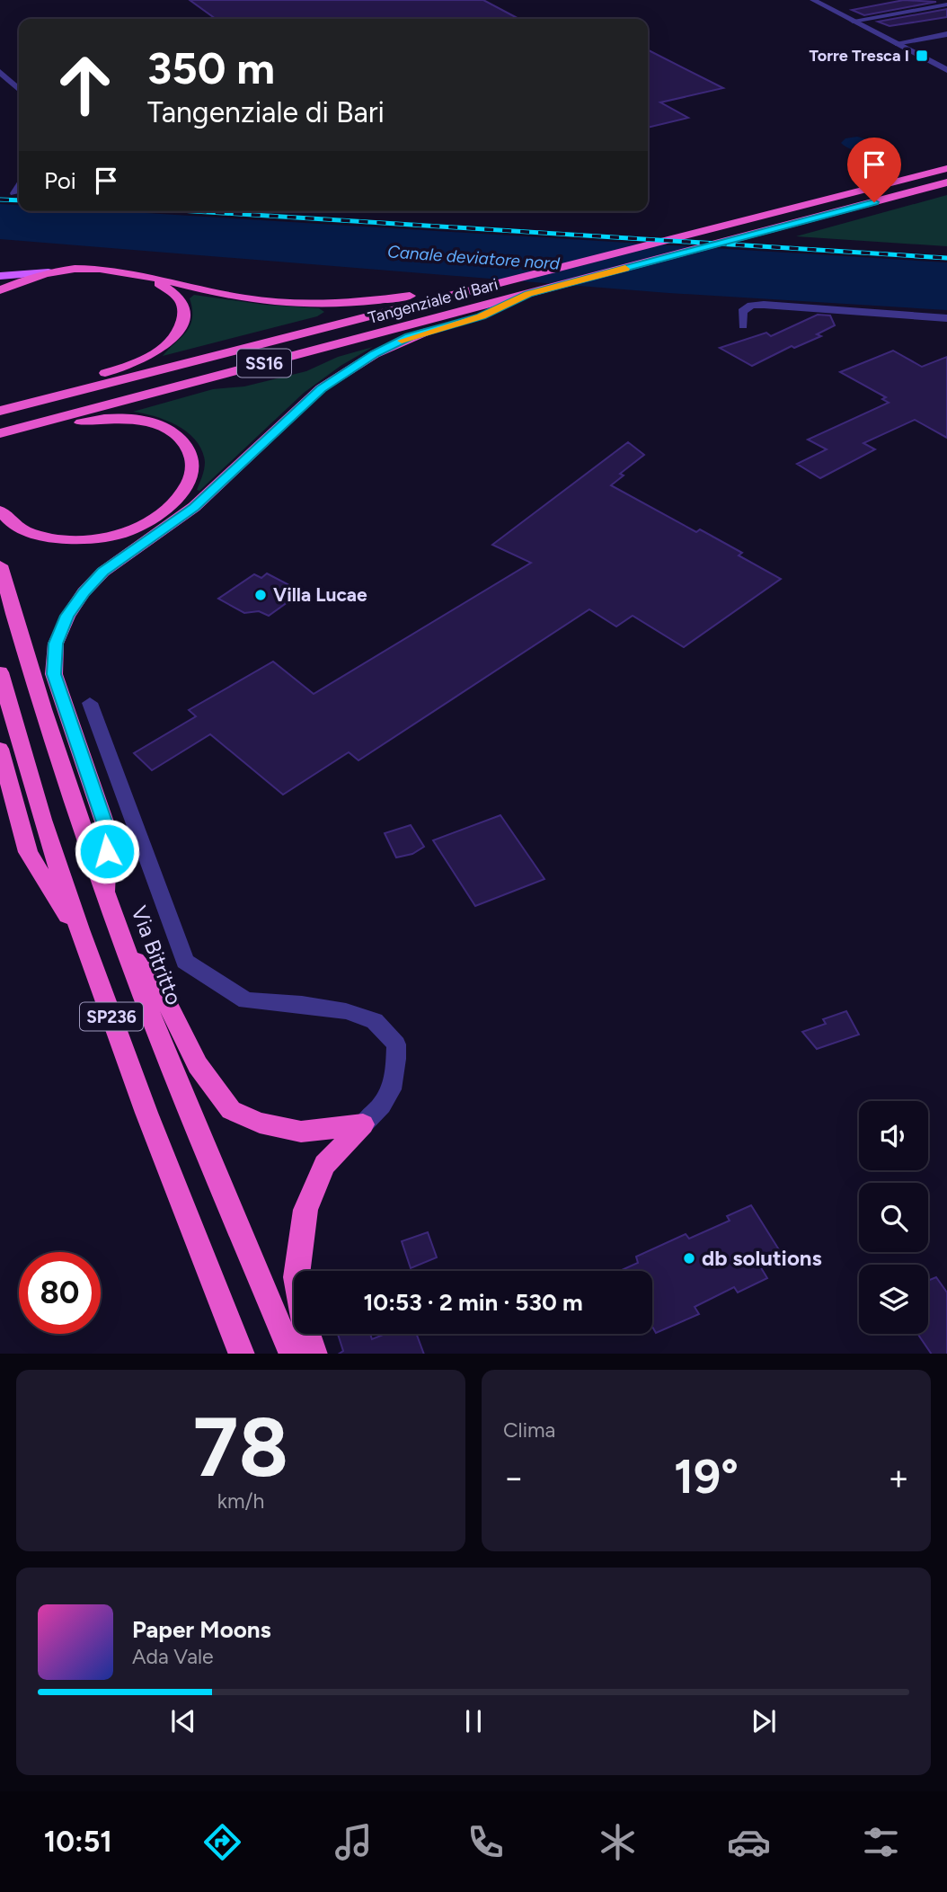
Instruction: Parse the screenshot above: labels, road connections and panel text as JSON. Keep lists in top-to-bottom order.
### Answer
{
  "streets": {
    "highway": [
      "Tangenziale di Bari",
      "SS16",
      "Via Bitritto",
      "SP236"
    ]
  },
  "water": ["Canale deviatore nord"],
  "places": {
    "transit": ["Torre Tresca I"],
    "other": ["Villa Lucae", "db solutions"]
  },
  "page": {
    "turn": ["350 m", "Tangenziale di Bari"],
    "then": "Poi",
    "limit": "80",
    "trip": "10:53 · 2 min · 530 m",
    "tile": [
      ["78", "km/h"],
      "Clima"
    ],
    "heat": ["−", "19°", "+"],
    "song": ["Paper Moons", "Ada Vale"],
    "tabs": "10:51"
  }
}
